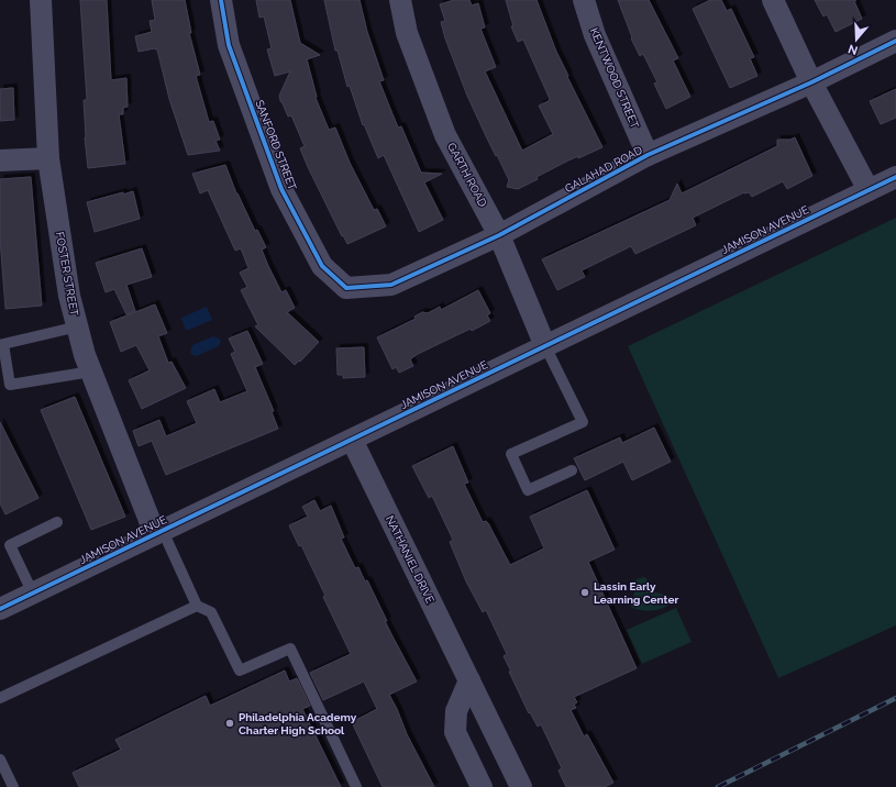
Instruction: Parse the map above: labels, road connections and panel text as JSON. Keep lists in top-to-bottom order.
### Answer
{
  "streets": {
    "street": [
      "KENTWOOD STREET",
      "SANFORD STREET",
      "GALAHAD ROAD",
      "GARTH ROAD",
      "JAMISON AVENUE",
      "FOSTER STREET",
      "NATHANIEL DRIVE"
    ]
  },
  "crossings": [
    ["KENTWOOD STREET", "GALAHAD ROAD"],
    ["SANFORD STREET", "GALAHAD ROAD"],
    ["GALAHAD ROAD", "GARTH ROAD"],
    ["GARTH ROAD", "JAMISON AVENUE"],
    ["JAMISON AVENUE", "FOSTER STREET"],
    ["JAMISON AVENUE", "NATHANIEL DRIVE"]
  ],
  "places": ["Lassin Early Learning Center", "Philadelphia Academy Charter High School"],
  "north": "bottom"
}
